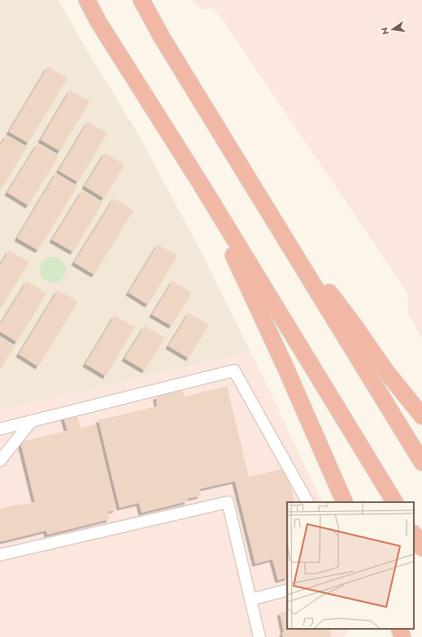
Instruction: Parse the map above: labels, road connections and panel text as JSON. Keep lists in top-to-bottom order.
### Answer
{
  "north": "left"
}
